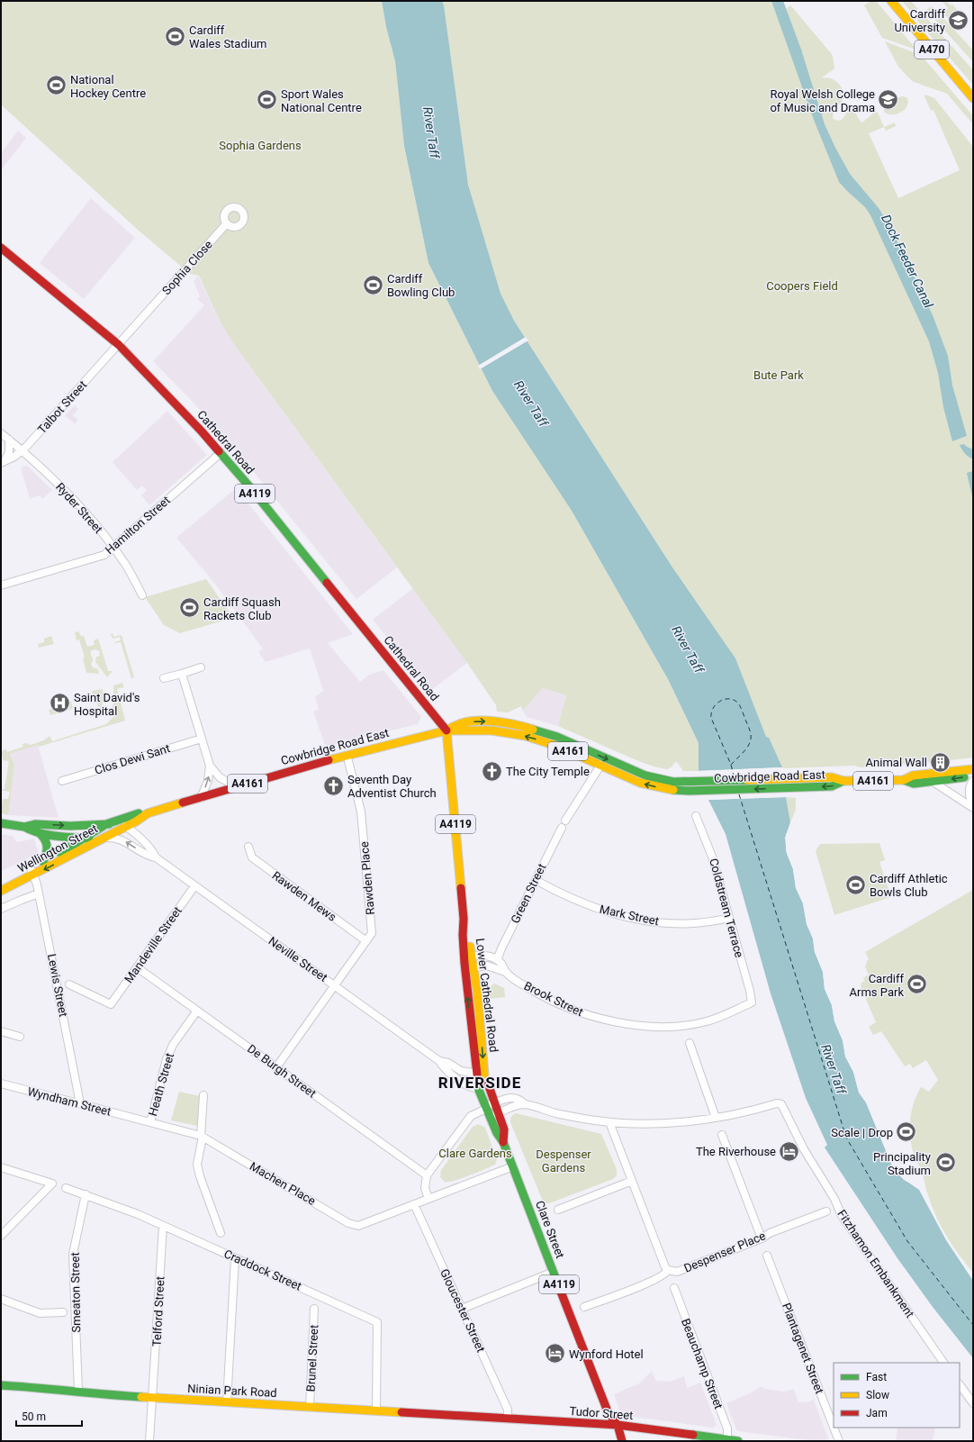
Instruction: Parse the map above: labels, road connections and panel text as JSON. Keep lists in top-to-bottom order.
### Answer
{
  "streets": {
    "main road": [
      "A470",
      "Cathedral Road",
      "A4119",
      "Cowbridge Road East",
      "A4161",
      "Wellington Street",
      "Lower Cathedral Road",
      "Clare Street",
      "Ninian Park Road",
      "Tudor Street"
    ],
    "street": [
      "Sophia Close",
      "Talbot Street",
      "Ryder Street",
      "Hamilton Street",
      "Clos Dewi Sant",
      "Rawden Place",
      "Green Street",
      "Rawden Mews",
      "Coldstream Terrace",
      "Mark Street",
      "Mandeville Street",
      "Neville Street",
      "Lewis Street",
      "Brook Street",
      "De Burgh Street",
      "Heath Street",
      "Wyndham Street",
      "Machen Place",
      "Despenser Place",
      "Fitzhamon Embankment",
      "Craddock Street",
      "Smeaton Street",
      "Gloucester Street",
      "Telford Street",
      "Plantagenet Street",
      "Brunel Street",
      "Beauchamp Street"
    ]
  },
  "crossings": [
    ["Sophia Close", "Talbot Street"],
    ["Sophia Close", "Cathedral Road"],
    ["Talbot Street", "Cathedral Road"],
    ["Talbot Street", "Ryder Street"],
    ["Cathedral Road", "Hamilton Street"],
    ["Cathedral Road", "Cowbridge Road East"],
    ["Cathedral Road", "Lower Cathedral Road"],
    ["A4119", "Clare Street"],
    ["A4119", "Tudor Street"],
    ["Ryder Street", "Hamilton Street"],
    ["Cowbridge Road East", "A4161"],
    ["Cowbridge Road East", "Wellington Street"],
    ["Cowbridge Road East", "Green Street"],
    ["Cowbridge Road East", "Neville Street"],
    ["Cowbridge Road East", "Lower Cathedral Road"],
    ["Wellington Street", "Neville Street"],
    ["Wellington Street", "Lewis Street"],
    ["Rawden Place", "Rawden Mews"],
    ["Rawden Place", "Neville Street"],
    ["Rawden Place", "De Burgh Street"],
    ["Green Street", "Mark Street"],
    ["Green Street", "Brook Street"],
    ["Coldstream Terrace", "Mark Street"],
    ["Coldstream Terrace", "Brook Street"],
    ["Mandeville Street", "Neville Street"],
    ["Mandeville Street", "De Burgh Street"],
    ["Neville Street", "Lower Cathedral Road"],
    ["Neville Street", "Clare Street"],
    ["Lewis Street", "Wyndham Street"],
    ["Lower Cathedral Road", "Brook Street"],
    ["Lower Cathedral Road", "Clare Street"],
    ["De Burgh Street", "Heath Street"],
    ["Heath Street", "Wyndham Street"],
    ["Heath Street", "Machen Place"],
    ["Wyndham Street", "Machen Place"],
    ["Machen Place", "Gloucester Street"],
    ["Clare Street", "Tudor Street"],
    ["Craddock Street", "Smeaton Street"],
    ["Craddock Street", "Telford Street"],
    ["Craddock Street", "Ninian Park Road"],
    ["Smeaton Street", "Ninian Park Road"],
    ["Gloucester Street", "Tudor Street"],
    ["Telford Street", "Ninian Park Road"],
    ["Brunel Street", "Ninian Park Road"],
    ["Beauchamp Street", "Tudor Street"],
    ["Ninian Park Road", "Tudor Street"]
  ],
  "districts": ["RIVERSIDE"],
  "water": ["River Taff", "Dock Feeder Canal"],
  "parks": [
    "Sophia Gardens",
    "Coopers Field",
    "Bute Park",
    "Clare Gardens",
    "Despenser Gardens"
  ],
  "places": {
    "school or university": ["Cardiff University", "Royal Welsh College of Music and Drama"],
    "sports": [
      "Cardiff Wales Stadium",
      "National Hockey Centre",
      "Sport Wales National Centre",
      "Cardiff Bowling Club",
      "Cardiff Squash Rackets Club",
      "Cardiff Athletic Bowls Club",
      "Cardiff Arms Park",
      "Scale | Drop",
      "Principality Stadium"
    ],
    "hospital": ["Saint David's Hospital"],
    "building": ["Animal Wall"],
    "church": ["The City Temple", "Seventh Day Adventist Church"],
    "hotel": ["The Riverhouse", "Wynford Hotel"]
  },
  "legend": ["Fast", "Slow", "Jam"],
  "scale_bar": "50 m"
}
